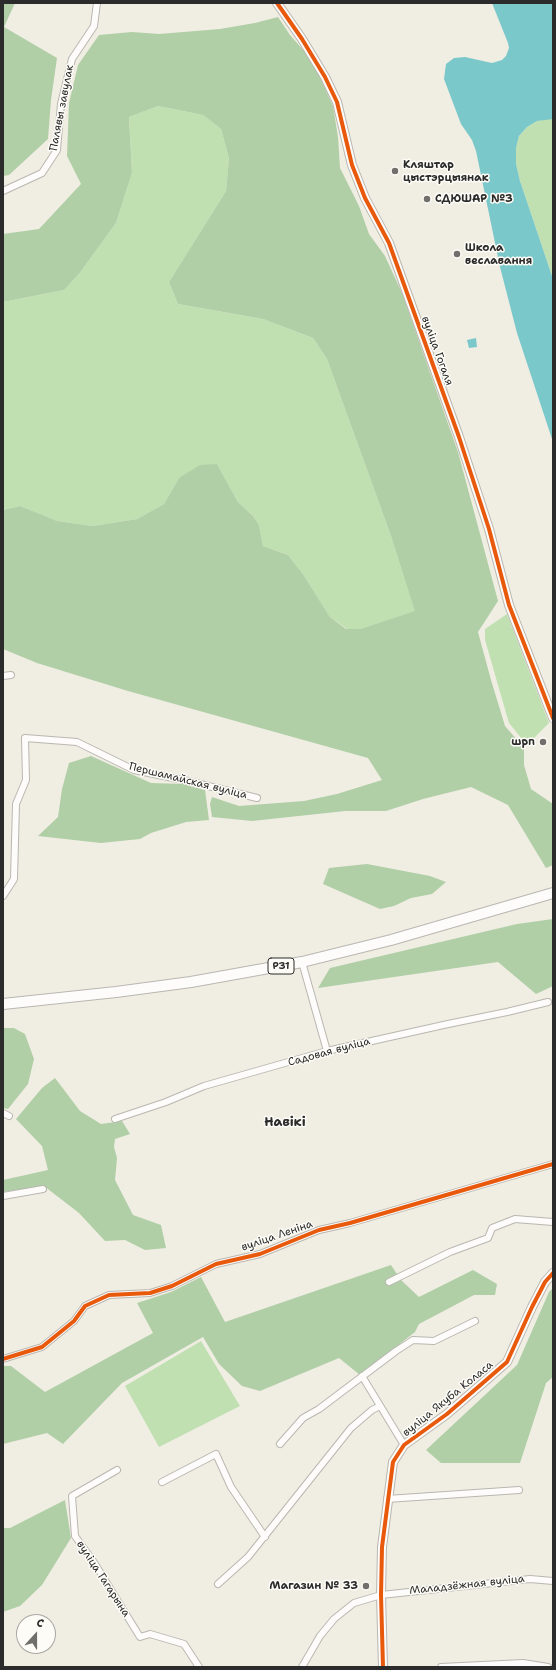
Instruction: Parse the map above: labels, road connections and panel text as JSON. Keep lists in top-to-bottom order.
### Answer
{
  "streets": {
    "main road": ["Р31"],
    "street": [
      "Палявы завулак",
      "вуліца Гогаля",
      "Першамайская вуліца",
      "Садовая вуліца",
      "вуліца Леніна",
      "вуліца Якуба Коласа",
      "вуліца Гагарына",
      "Маладзёжная вуліца"
    ]
  },
  "crossings": [
    ["вуліца Якуба Коласа", "Маладзёжная вуліца"]
  ],
  "districts": ["Навікі"],
  "places": [
    "Кляштар цыстэрцыянак",
    "СДЮШАР №3",
    "Школа веславання",
    "шрп",
    "Магазин № 33"
  ],
  "north": "top"
}
